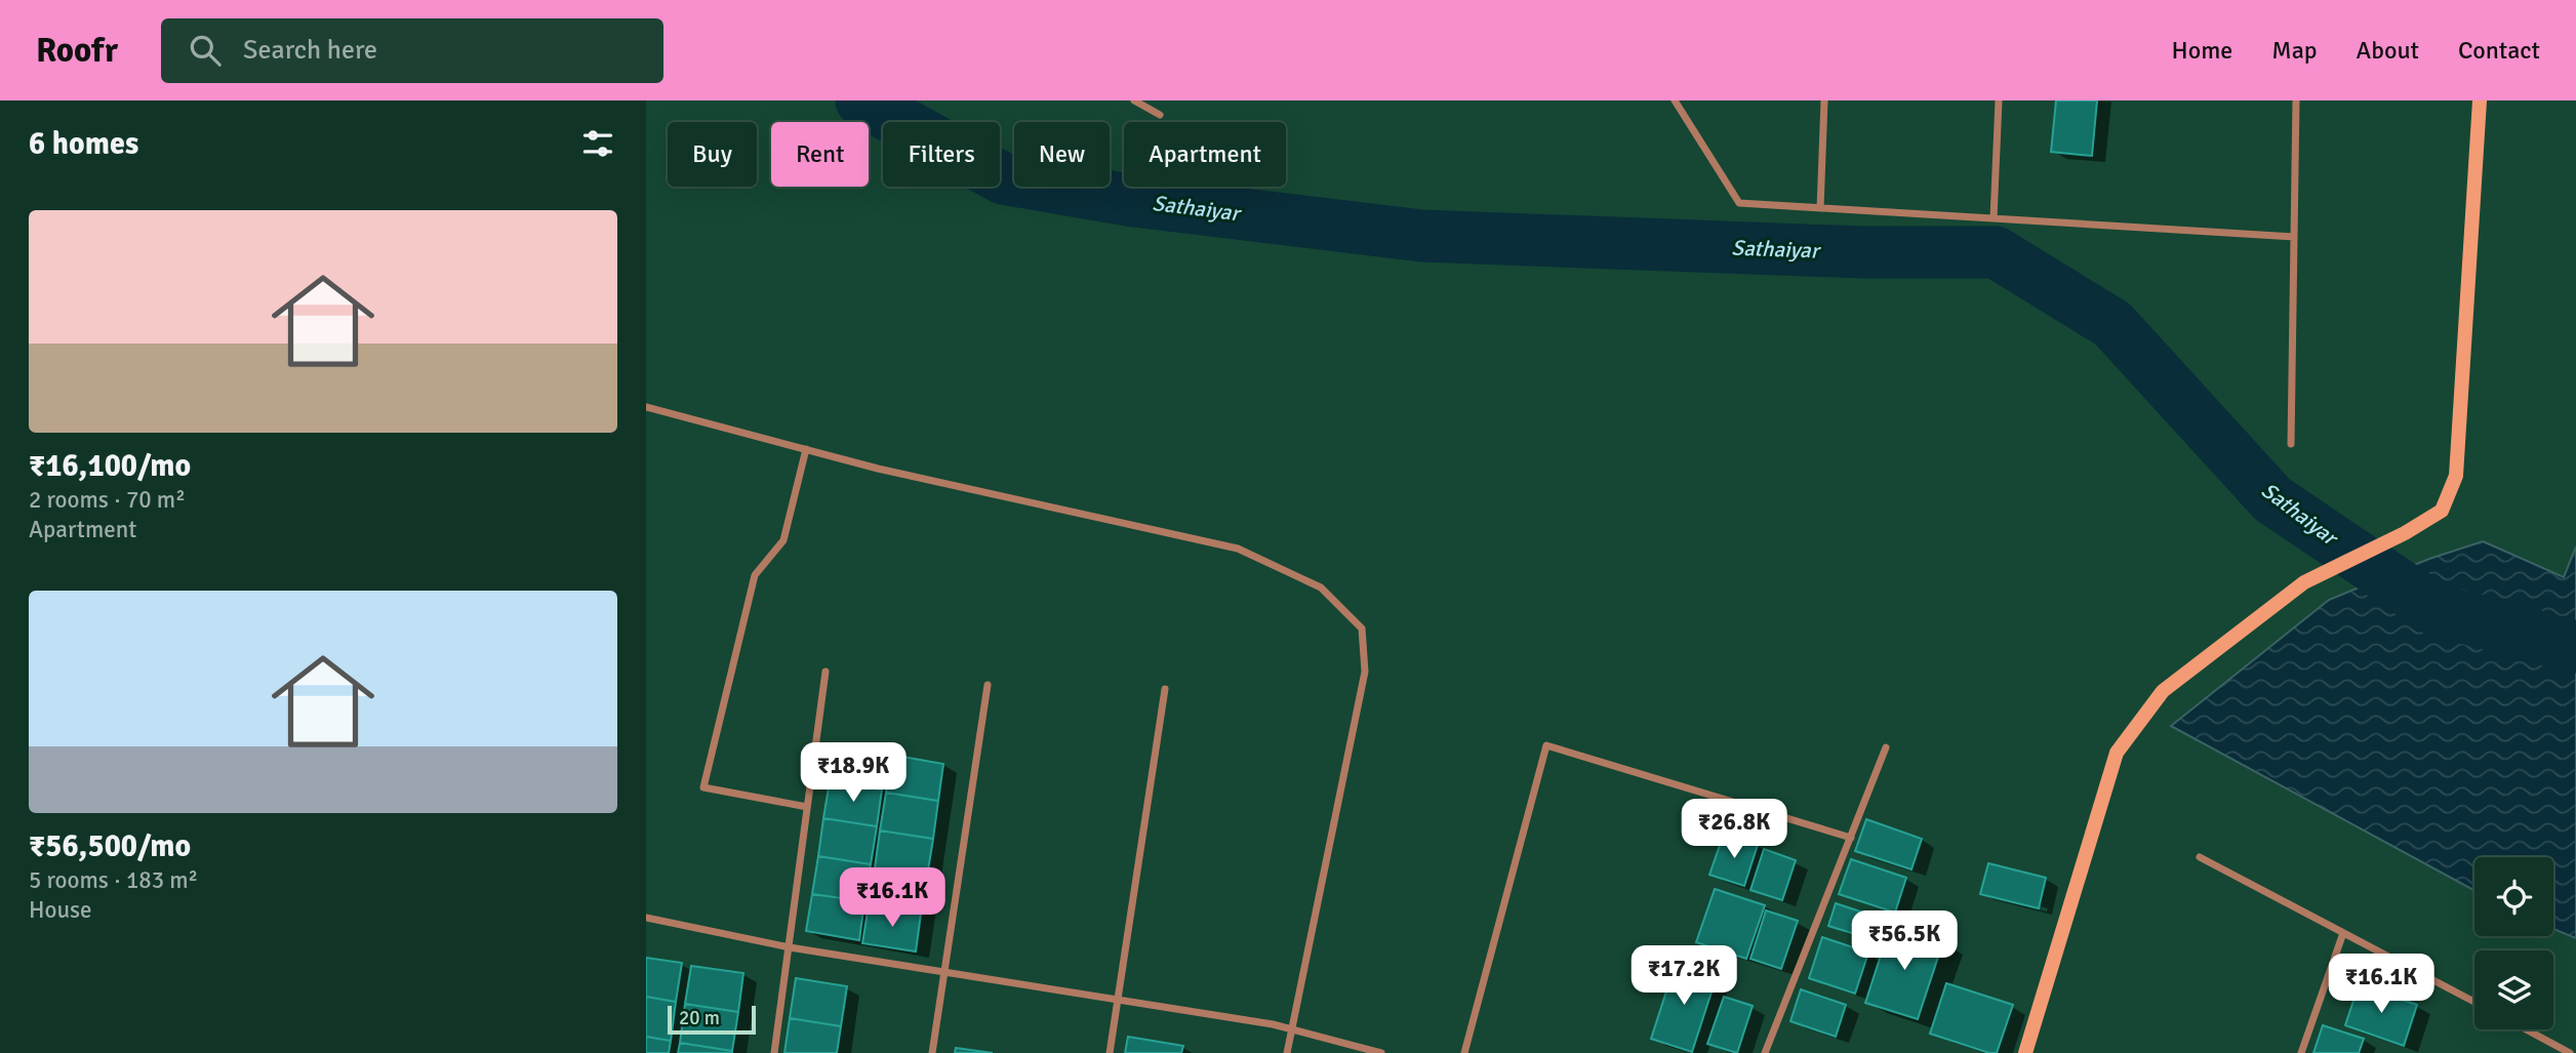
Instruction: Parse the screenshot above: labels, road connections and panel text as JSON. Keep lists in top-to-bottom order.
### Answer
{
  "water": ["Sathaiyar"],
  "scale_bar": "20 m",
  "page": {
    "header": "Roofr",
    "search": "Search here",
    "nav": [
      "Home",
      "Map",
      "About",
      "Contact"
    ],
    "heading": "6 homes",
    "chip": [
      "Buy",
      "Rent",
      "Filters",
      "New",
      "Apartment"
    ],
    "list": [
      {
        "name": "₹16,100/mo",
        "note": "2 rooms · 70 m² · Apartment"
      },
      {
        "name": "₹56,500/mo",
        "note": "5 rooms · 183 m² · House"
      }
    ],
    "price": [
      "₹18.9K",
      "₹26.8K",
      "₹16.1K",
      "₹56.5K",
      "₹17.2K",
      "₹16.1K"
    ],
    "scale": "20 m"
  }
}
